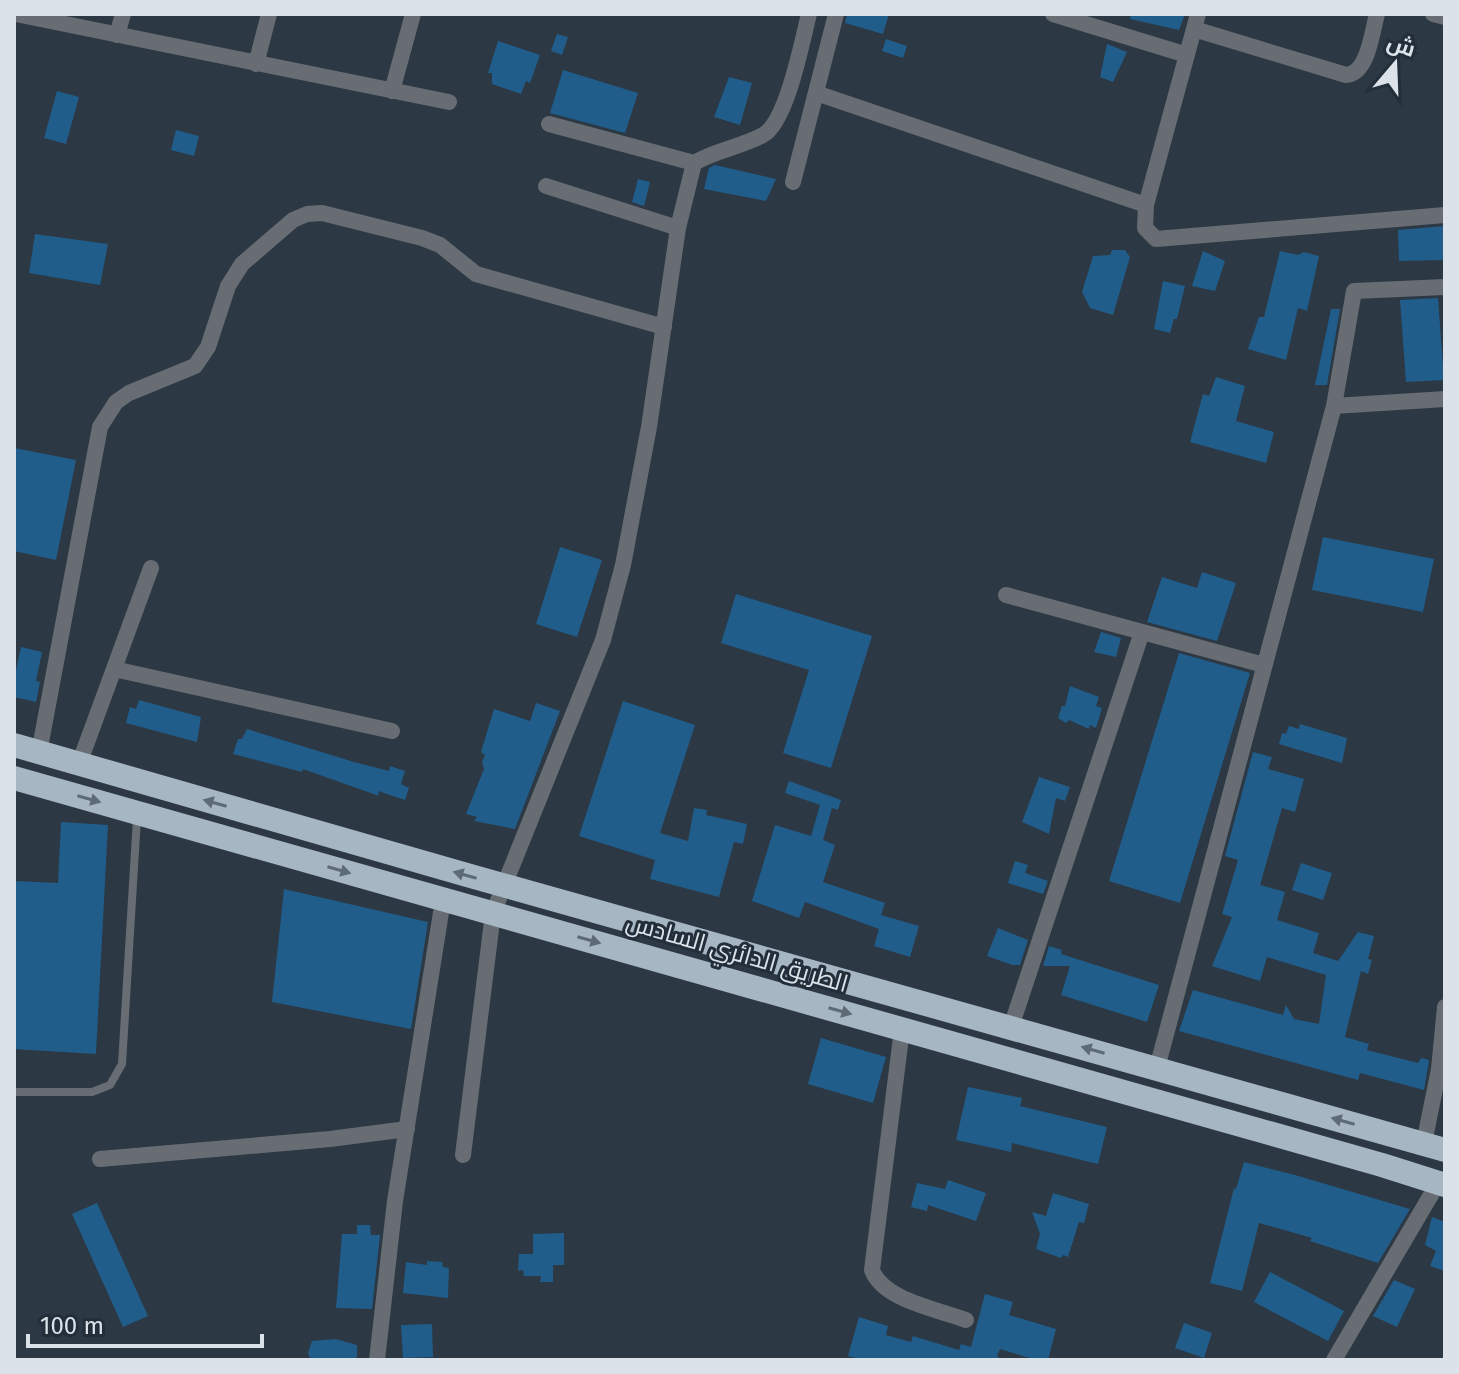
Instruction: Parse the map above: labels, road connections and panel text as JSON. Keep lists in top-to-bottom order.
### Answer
{
  "streets": {
    "highway": ["الطريق الدائري السادس"]
  },
  "scale_bar": "100 m",
  "north": "top"
}
